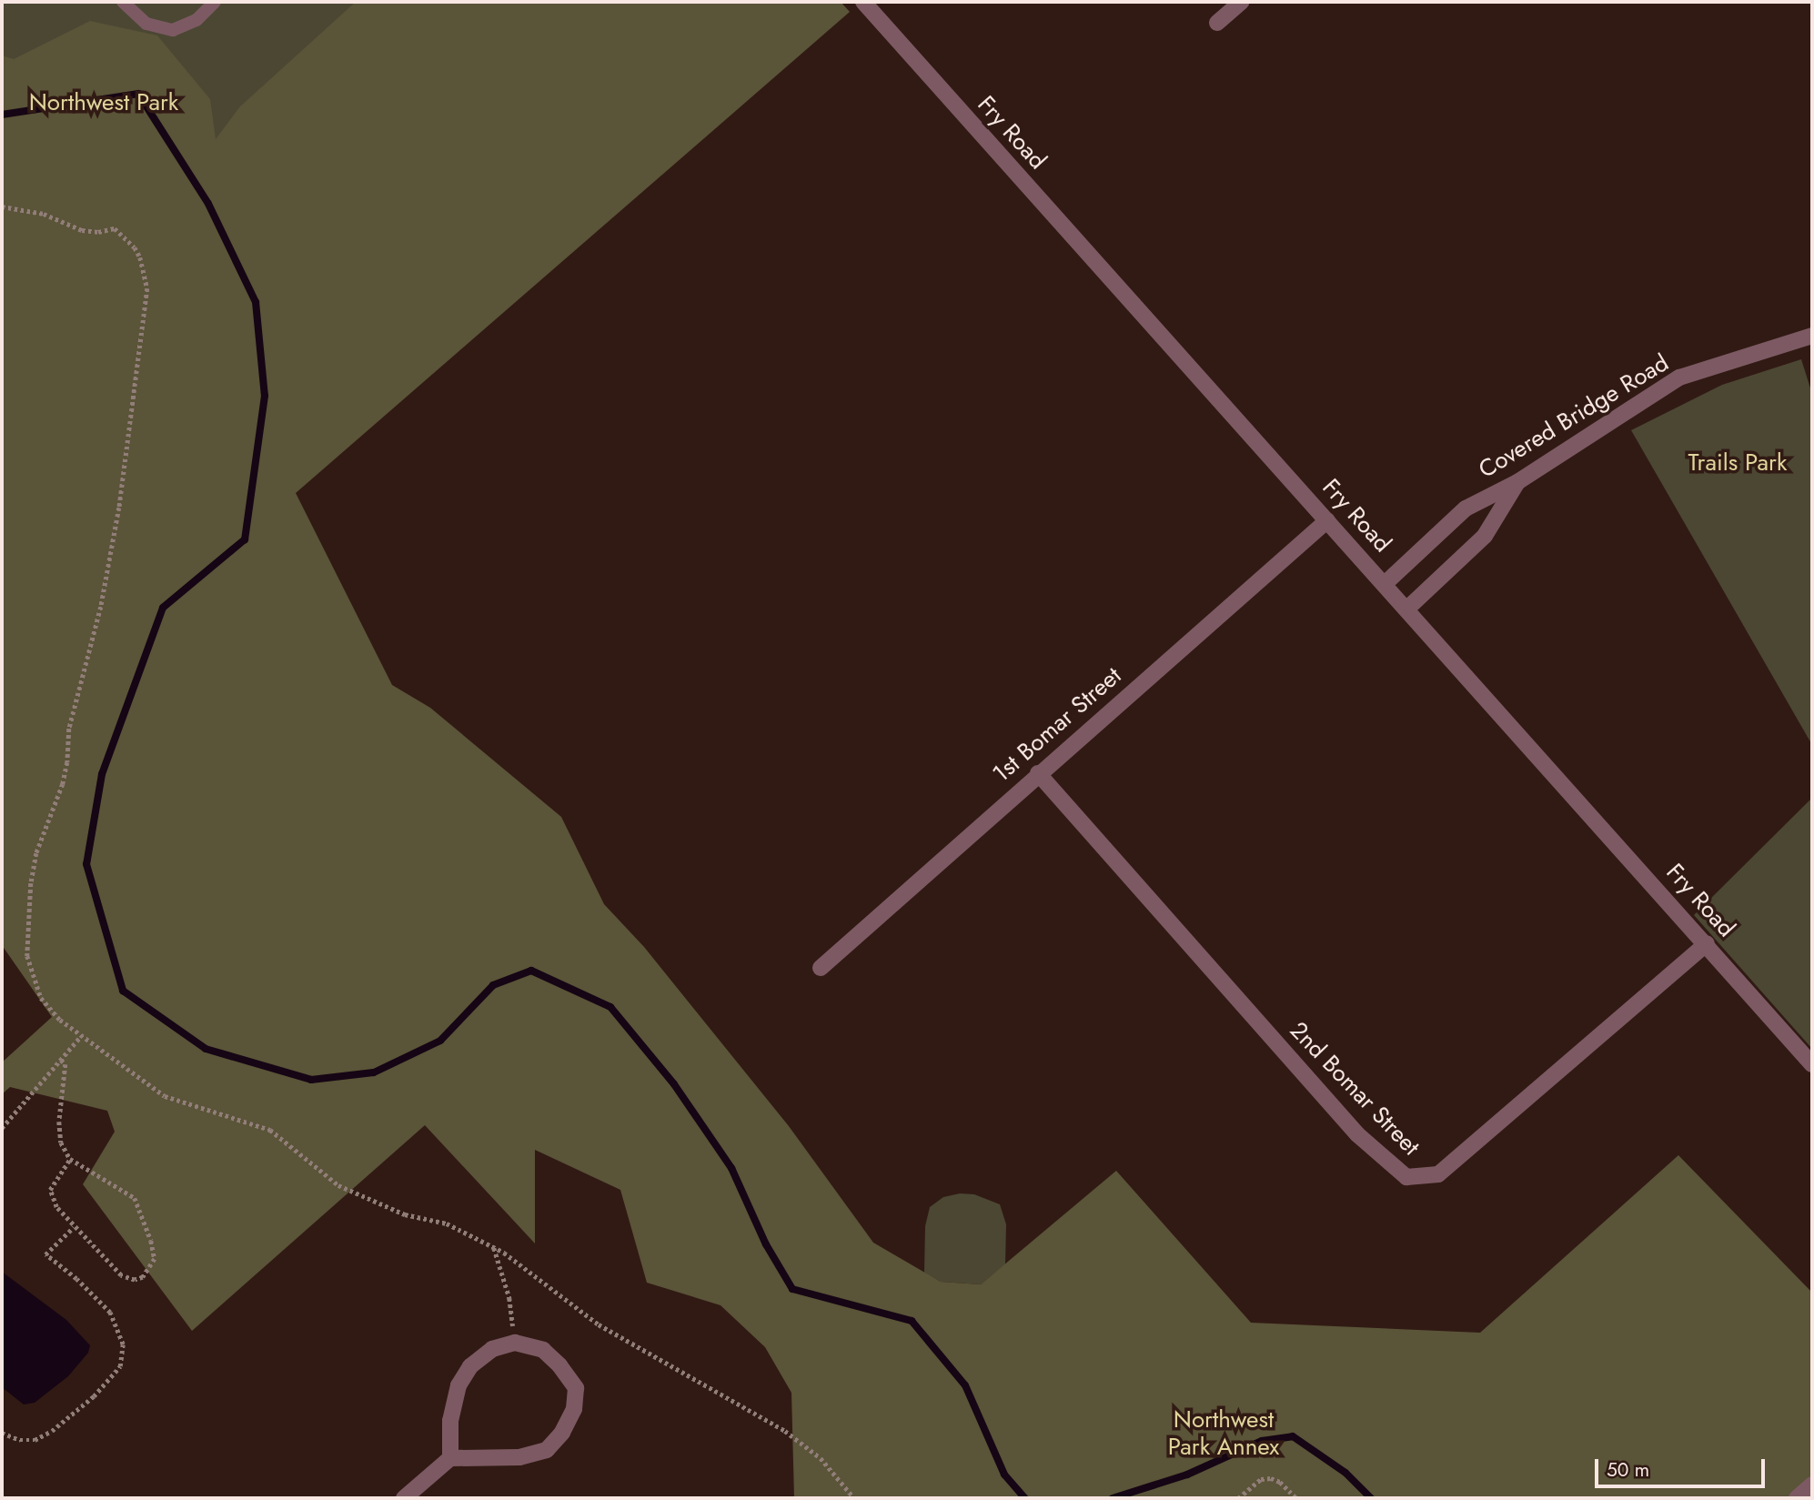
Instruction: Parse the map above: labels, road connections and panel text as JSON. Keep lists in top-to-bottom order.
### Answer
{
  "streets": {
    "street": [
      "Fry Road",
      "Covered Bridge Road",
      "1st Bomar Street",
      "2nd Bomar Street"
    ]
  },
  "crossings": [
    ["Fry Road", "Covered Bridge Road"],
    ["Fry Road", "1st Bomar Street"],
    ["Fry Road", "2nd Bomar Street"],
    ["1st Bomar Street", "2nd Bomar Street"]
  ],
  "parks": ["Northwest Park", "Trails Park", "Northwest Park Annex"],
  "scale_bar": "50 m"
}
